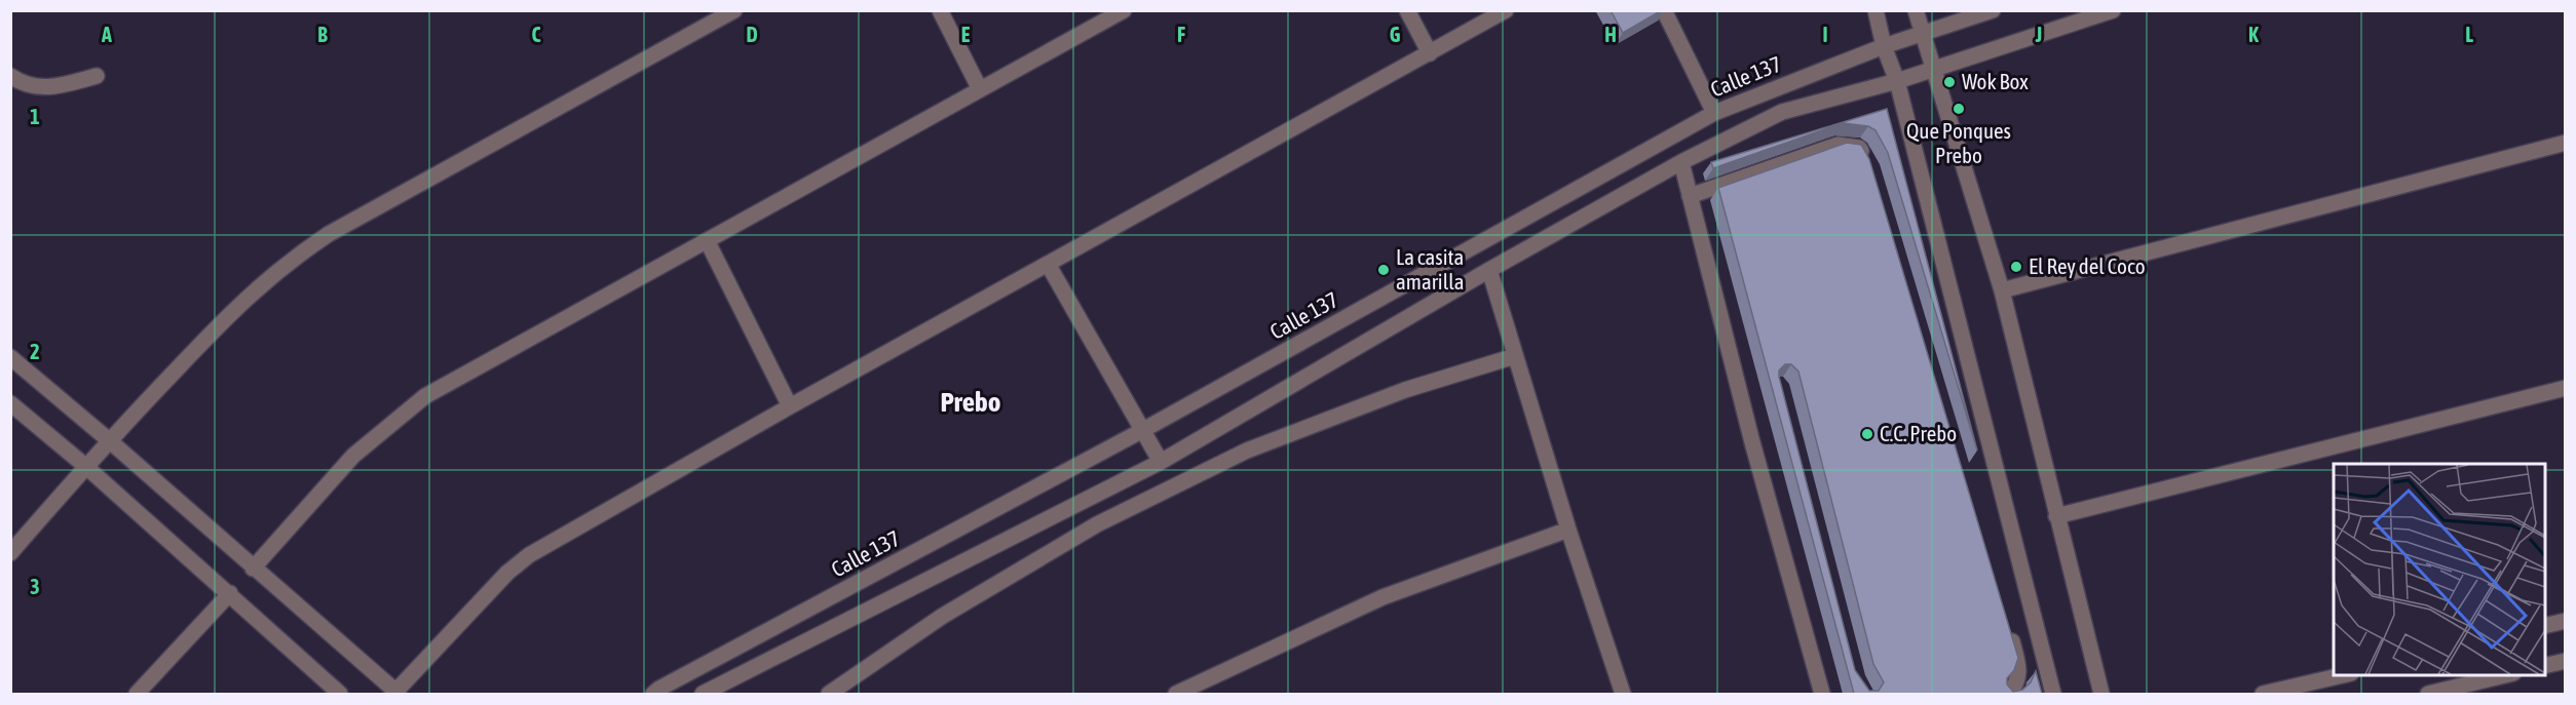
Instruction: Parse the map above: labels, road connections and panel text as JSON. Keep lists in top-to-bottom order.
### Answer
{
  "streets": {
    "street": ["Calle 137"]
  },
  "districts": ["Prebo"],
  "places": [
    "Wok Box",
    "Que Ponques Prebo",
    "El Rey del Coco",
    "La casita amarilla",
    "C.C. Prebo"
  ],
  "grid": {
    "columns": [
      "A",
      "B",
      "C",
      "D",
      "E",
      "F",
      "G",
      "H",
      "I",
      "J",
      "K",
      "L"
    ],
    "rows": ["1", "2", "3"]
  }
}
